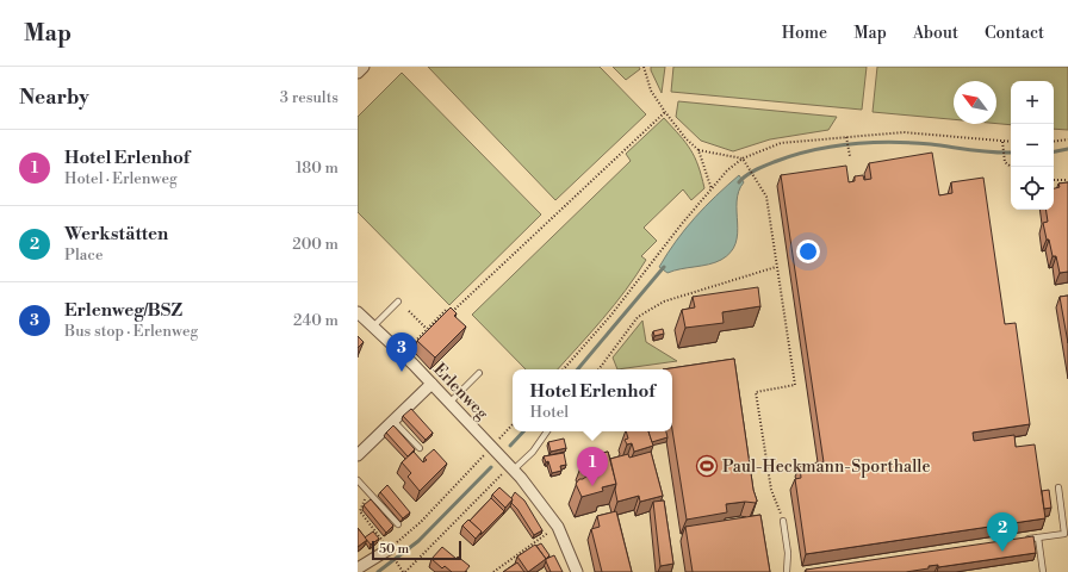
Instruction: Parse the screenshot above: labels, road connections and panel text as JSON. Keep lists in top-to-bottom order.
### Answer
{
  "streets": {
    "street": ["Erlenweg"]
  },
  "places": {
    "sports": ["Paul-Heckmann-Sporthalle"]
  },
  "scale_bar": "50 m",
  "north": "top left",
  "page": {
    "header": "Map",
    "nav": [
      "Home",
      "Map",
      "About",
      "Contact"
    ],
    "heading": ["Nearby", "3 results"],
    "map_buttons": ["+", "−"],
    "list": [
      {
        "mark": "1",
        "name": "Hotel Erlenhof",
        "note": "Hotel · Erlenweg",
        "value": "180 m"
      },
      {
        "mark": "2",
        "name": "Werkstätten",
        "note": "Place",
        "value": "200 m"
      },
      {
        "mark": "3",
        "name": "Erlenweg/BSZ",
        "note": "Bus stop · Erlenweg",
        "value": "240 m"
      }
    ],
    "pins": ["3", "1", "2"],
    "popup": ["Hotel Erlenhof", "Hotel"],
    "scale": "50 m"
  }
}
